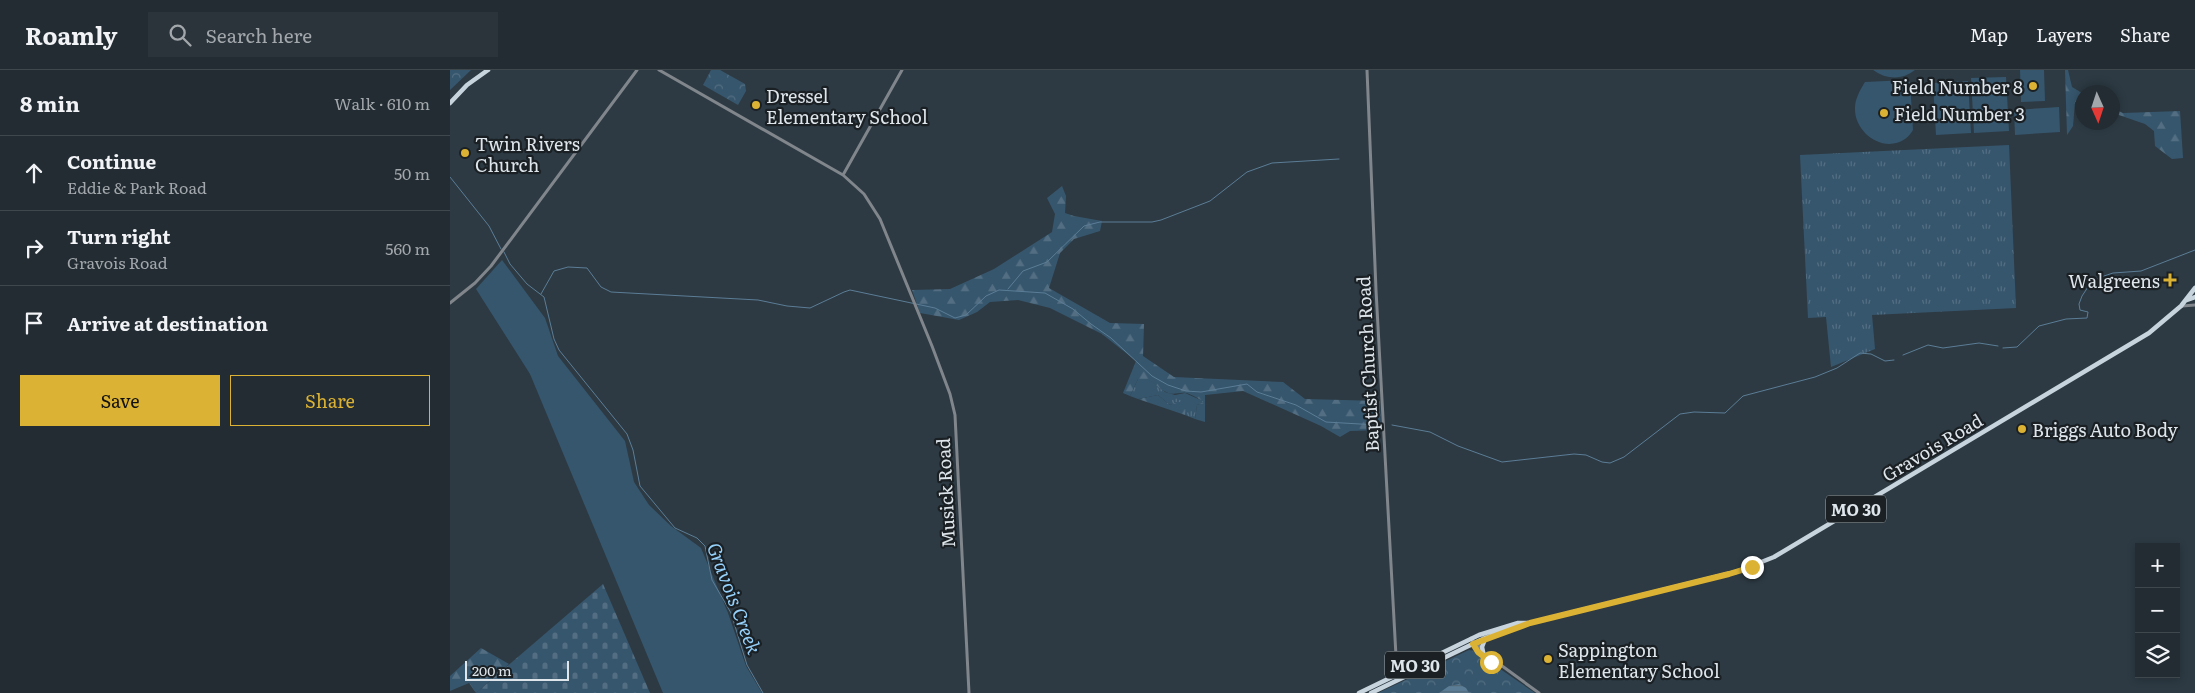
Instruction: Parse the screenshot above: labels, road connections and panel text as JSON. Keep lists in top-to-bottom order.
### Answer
{
  "streets": {
    "main road": ["Gravois Road", "MO 30"],
    "street": ["Baptist Church Road", "Musick Road"]
  },
  "crossings": [
    ["Baptist Church Road", "Gravois Road"]
  ],
  "water": ["Gravois Creek"],
  "places": {
    "other": [
      "Field Number 8",
      "Dressel Elementary School",
      "Field Number 3",
      "Twin Rivers Church",
      "Briggs Auto Body",
      "Sappington Elementary School"
    ],
    "health": ["Walgreens"]
  },
  "scale_bar": "200 m",
  "north": "bottom",
  "page": {
    "header": "Roamly",
    "search": "Search here",
    "nav": ["Map", "Layers", "Share"],
    "heading": ["8 min", "Walk · 610 m"],
    "list": [
      ["Continue", "Eddie & Park Road", "50 m"],
      ["Turn right", "Gravois Road", "560 m"],
      "Arrive at destination"
    ],
    "buttons": ["Save", "Share"],
    "map_buttons": ["+", "−"],
    "scale": "200 m"
  }
}
